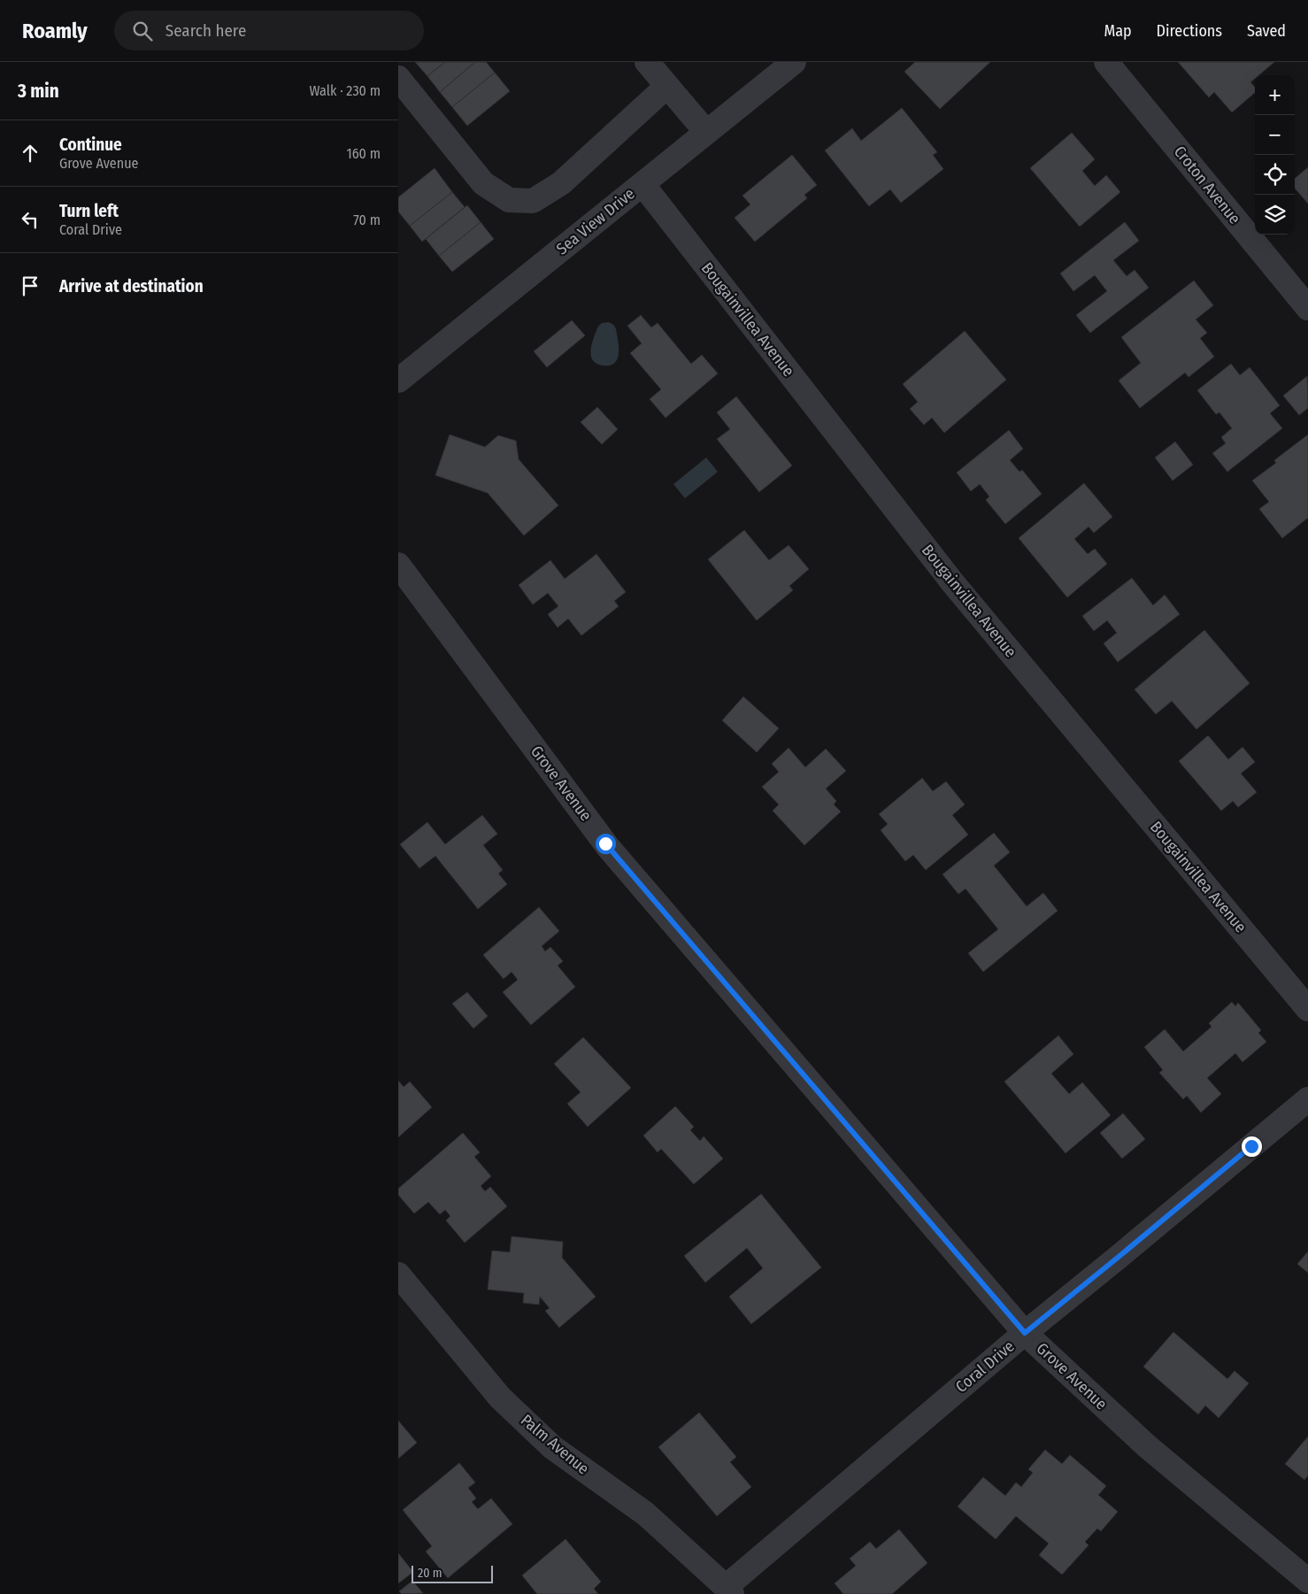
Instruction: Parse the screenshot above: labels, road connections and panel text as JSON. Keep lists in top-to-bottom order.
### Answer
{
  "streets": {
    "street": [
      "Croton Avenue",
      "Sea View Drive",
      "Bougainvillea Avenue",
      "Grove Avenue",
      "Coral Drive",
      "Palm Avenue"
    ]
  },
  "crossings": [
    ["Sea View Drive", "Bougainvillea Avenue"],
    ["Grove Avenue", "Coral Drive"],
    ["Coral Drive", "Palm Avenue"]
  ],
  "scale_bar": "20 m",
  "page": {
    "header": "Roamly",
    "search": "Search here",
    "nav": ["Map", "Directions", "Saved"],
    "heading": ["3 min", "Walk · 230 m"],
    "map_buttons": ["+", "−"],
    "list": [
      ["Continue", "Grove Avenue", "160 m"],
      ["Turn left", "Coral Drive", "70 m"],
      "Arrive at destination"
    ],
    "scale": "20 m"
  }
}
